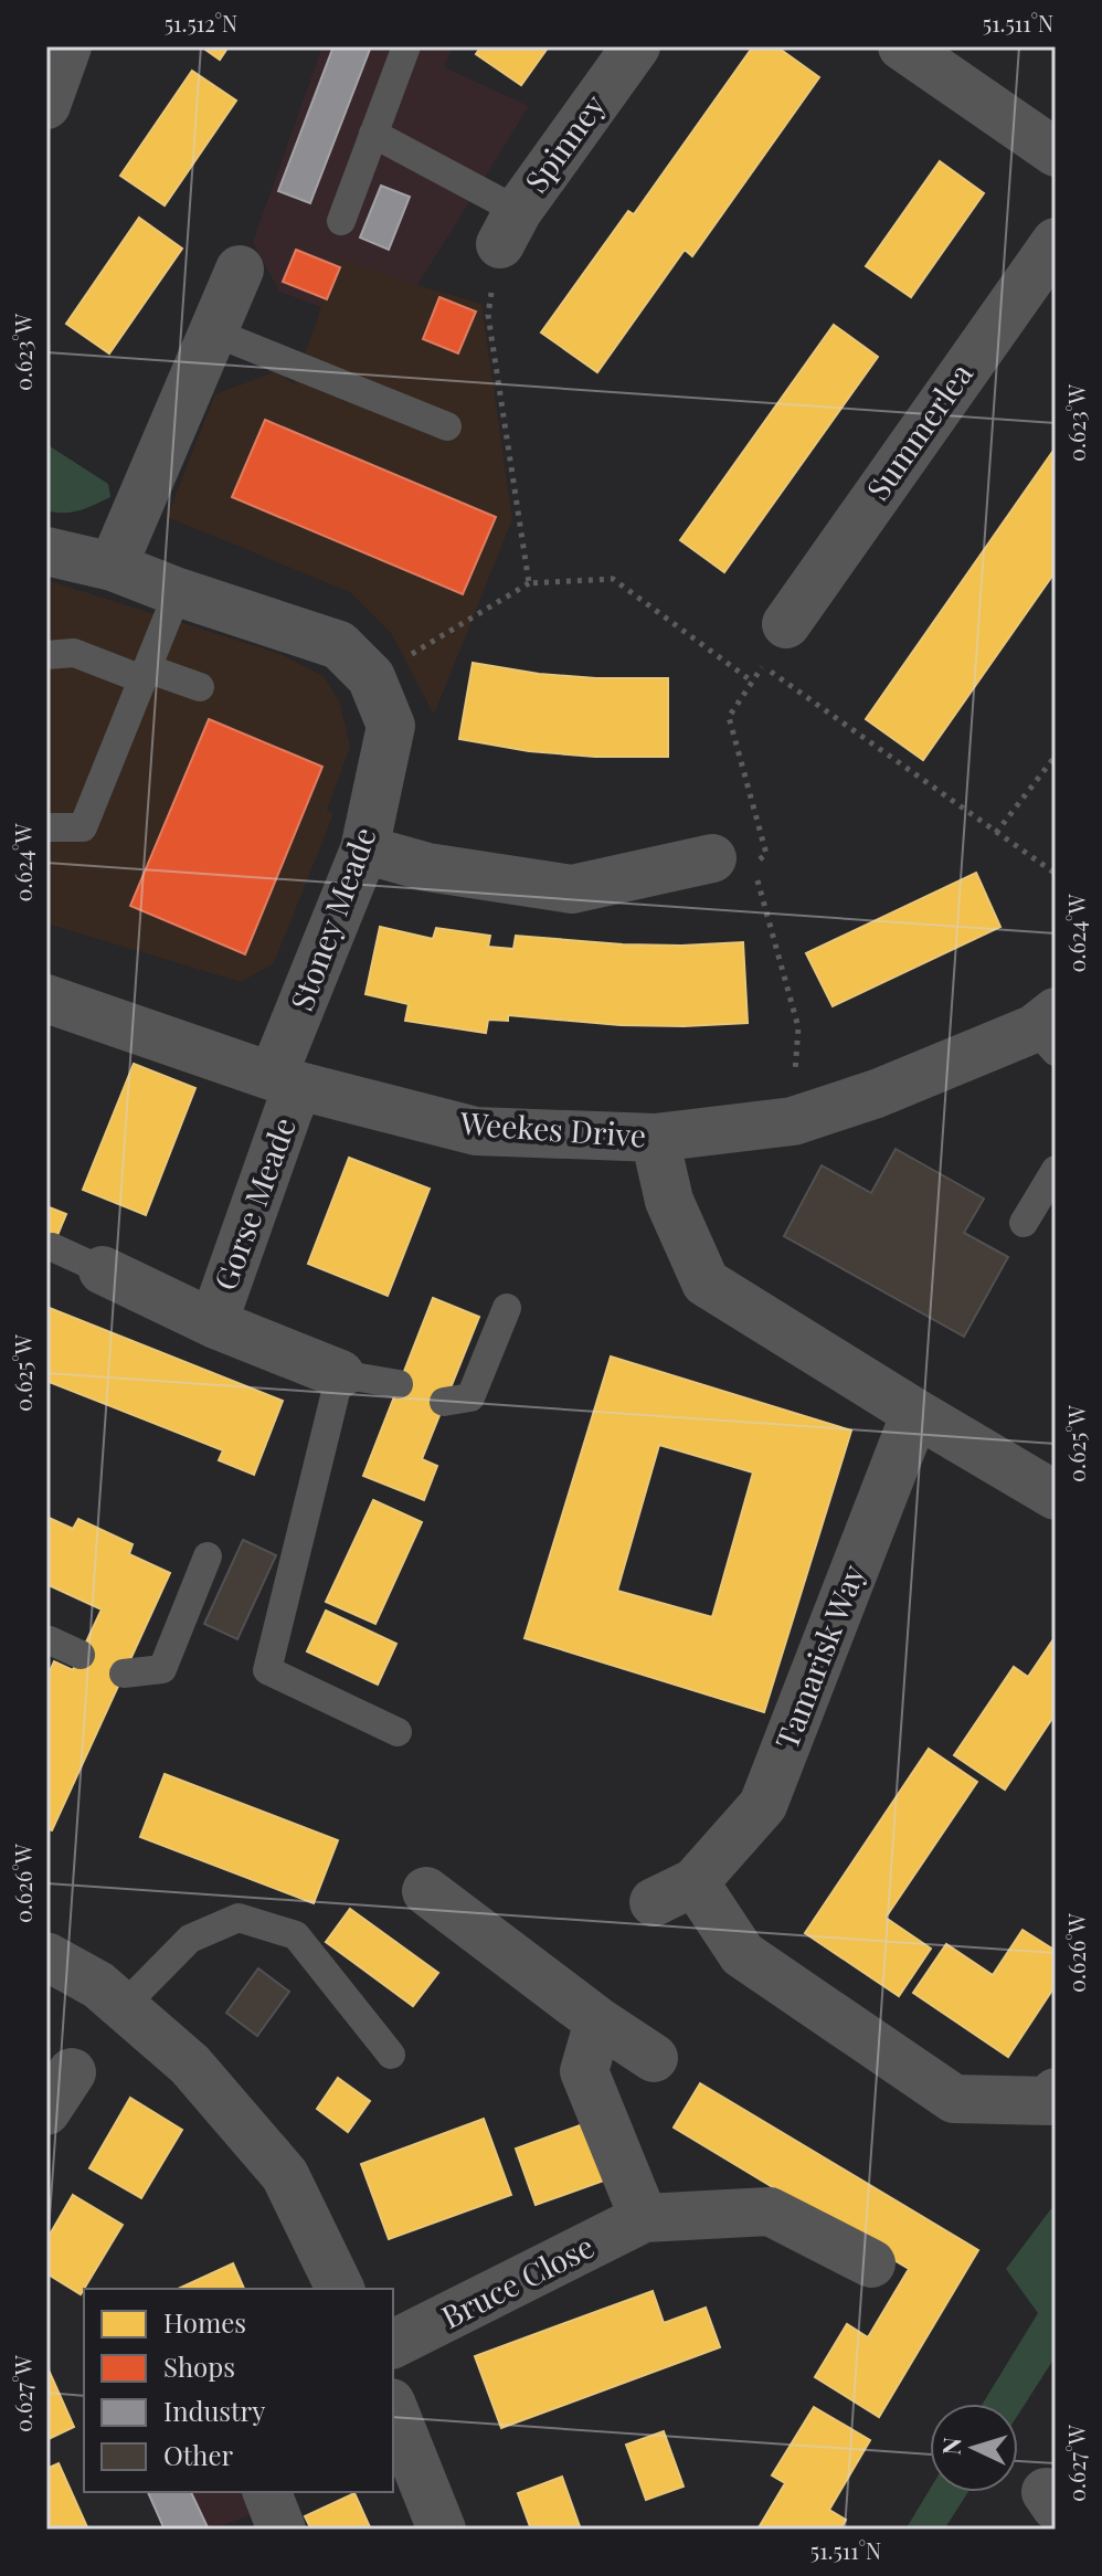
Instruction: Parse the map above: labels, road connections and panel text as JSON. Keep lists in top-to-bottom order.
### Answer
{
  "streets": {
    "street": [
      "Spinney",
      "Summerlea",
      "Stoney Meade",
      "Weekes Drive",
      "Gorse Meade",
      "Tamarisk Way",
      "Bruce Close"
    ]
  },
  "crossings": [
    ["Stoney Meade", "Weekes Drive"],
    ["Stoney Meade", "Gorse Meade"],
    ["Weekes Drive", "Gorse Meade"]
  ],
  "legend": [
    "Homes",
    "Shops",
    "Industry",
    "Other"
  ],
  "north": "left",
  "coordinates": [
    "51.512°N",
    "51.511°N",
    "0.623°W",
    "0.624°W",
    "0.625°W",
    "0.626°W",
    "0.627°W"
  ]
}
